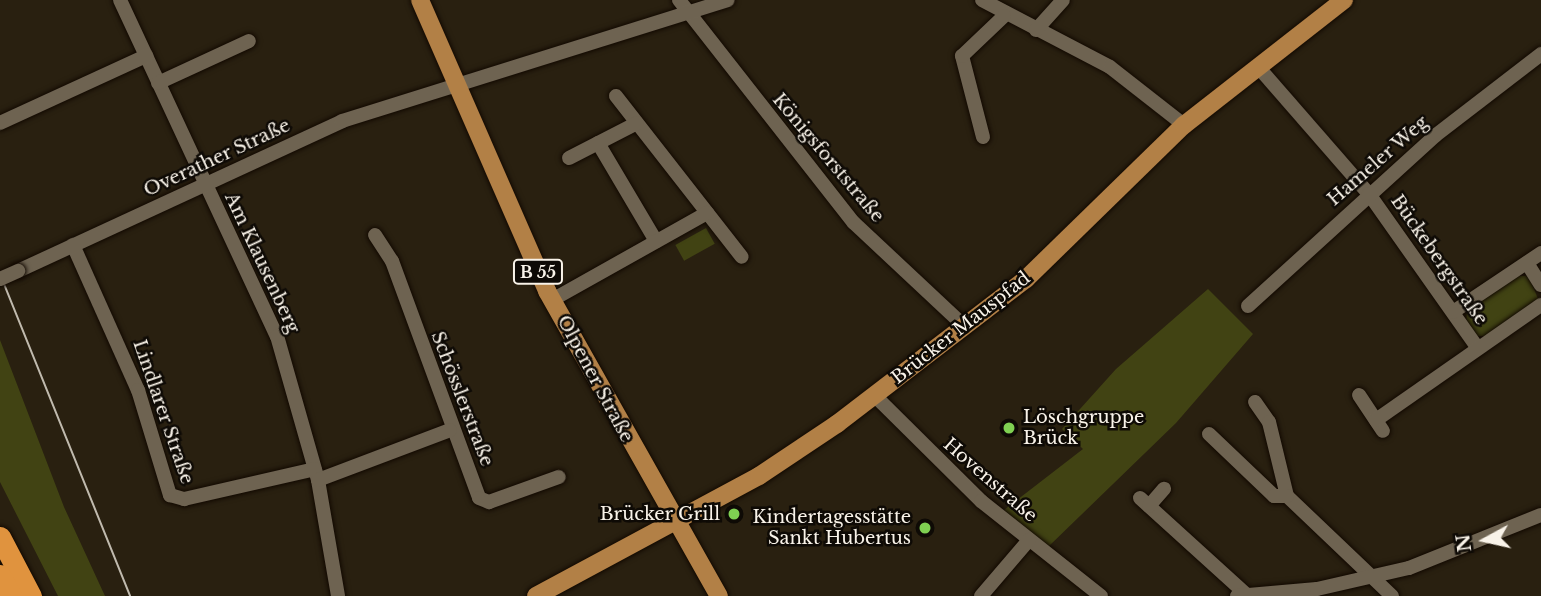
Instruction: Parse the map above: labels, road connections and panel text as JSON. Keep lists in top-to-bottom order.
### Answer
{
  "streets": {
    "main road": ["B 55", "Brücker Mauspfad", "Olpener Straße"],
    "street": [
      "Overather Straße",
      "Königsforststraße",
      "Hameler Weg",
      "Bückebergstraße",
      "Am Klausenberg",
      "Schösslerstraße",
      "Lindlarer Straße",
      "Hovenstraße"
    ]
  },
  "crossings": [
    ["Overather Straße", "Königsforststraße"],
    ["Overather Straße", "Am Klausenberg"],
    ["Overather Straße", "Olpener Straße"],
    ["Overather Straße", "Lindlarer Straße"],
    ["Königsforststraße", "Brücker Mauspfad"],
    ["Hameler Weg", "Bückebergstraße"],
    ["Bückebergstraße", "Brücker Mauspfad"],
    ["Am Klausenberg", "Lindlarer Straße"],
    ["Brücker Mauspfad", "Olpener Straße"],
    ["Brücker Mauspfad", "Hovenstraße"]
  ],
  "places": ["Löschgruppe Brück", "Brücker Grill", "Kindertagesstätte Sankt Hubertus"],
  "north": "left"
}
